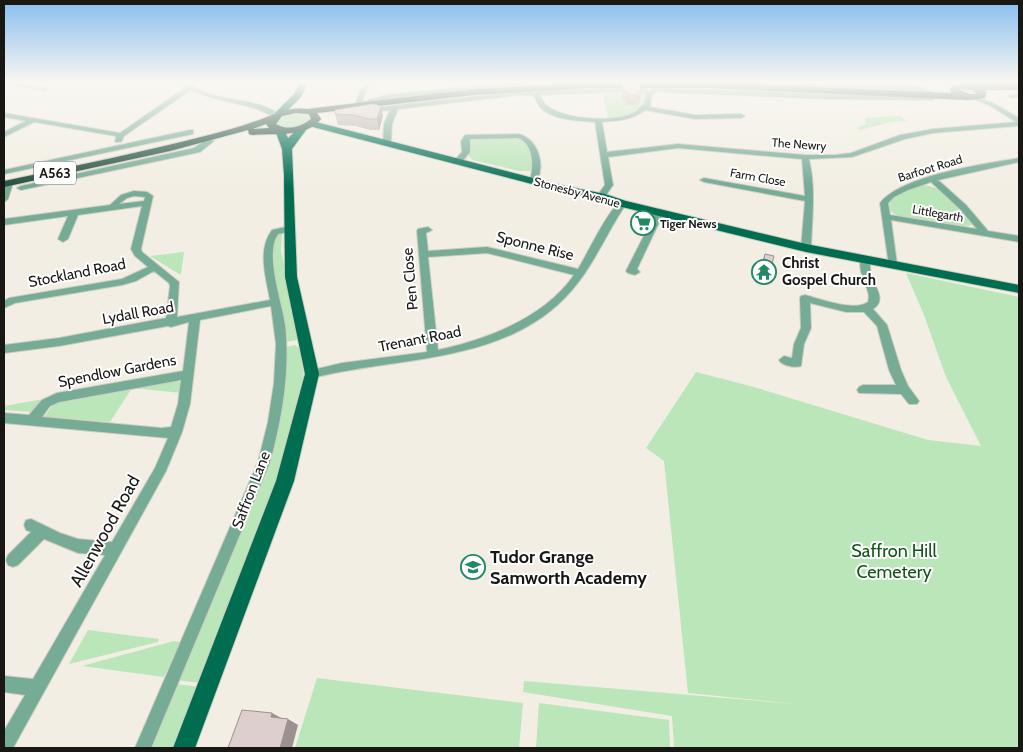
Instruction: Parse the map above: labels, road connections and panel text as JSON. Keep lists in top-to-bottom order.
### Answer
{
  "streets": {
    "highway": ["A563"],
    "main road": ["Stonesby Avenue", "Saffron Lane"],
    "street": [
      "The Newry",
      "Barfoot Road",
      "Farm Close",
      "Littlegarth",
      "Sponne Rise",
      "Stockland Road",
      "Pen Close",
      "Lydall Road",
      "Trenant Road",
      "Spendlow Gardens",
      "Allenwood Road"
    ]
  },
  "crossings": [
    ["Barfoot Road", "Stonesby Avenue"],
    ["Barfoot Road", "Littlegarth"],
    ["A563", "Stonesby Avenue"],
    ["A563", "Saffron Lane"],
    ["Stonesby Avenue", "Trenant Road"],
    ["Sponne Rise", "Pen Close"],
    ["Sponne Rise", "Trenant Road"],
    ["Pen Close", "Trenant Road"],
    ["Lydall Road", "Saffron Lane"],
    ["Lydall Road", "Allenwood Road"],
    ["Trenant Road", "Saffron Lane"],
    ["Spendlow Gardens", "Allenwood Road"]
  ],
  "parks": ["Saffron Hill Cemetery"],
  "places": {
    "supermarket": ["Tiger News"],
    "temple": ["Christ Gospel Church"],
    "school or university": ["Tudor Grange Samworth Academy"]
  }
}
